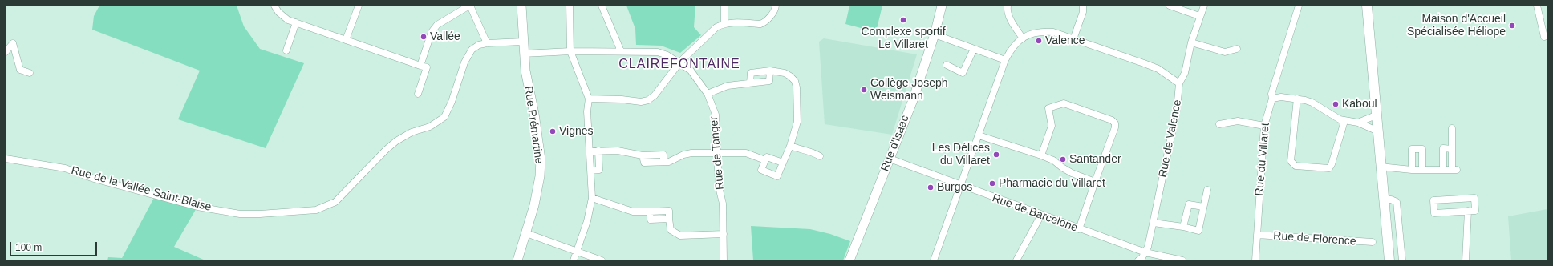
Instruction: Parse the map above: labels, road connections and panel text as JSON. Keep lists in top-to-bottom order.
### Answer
{
  "streets": {
    "street": [
      "Rue Prémartine",
      "Rue de Valence",
      "Rue d'Isaac",
      "Rue de Tanger",
      "Rue du Villaret",
      "Rue de la Vallée Saint-Blaise",
      "Rue de Barcelone",
      "Rue de Florence"
    ]
  },
  "crossings": [
    ["Rue Prémartine", "Rue de Tanger"],
    ["Rue Prémartine", "Rue de la Vallée Saint-Blaise"],
    ["Rue de Valence", "Rue de Barcelone"],
    ["Rue d'Isaac", "Rue de Barcelone"],
    ["Rue du Villaret", "Rue de Florence"]
  ],
  "districts": ["CLAIREFONTAINE"],
  "places": [
    "Complexe sportif Le Villaret",
    "Maison d'Accueil Spécialisée Héliope",
    "Vallée",
    "Valence",
    "Collège Joseph Weismann",
    "Kaboul",
    "Vignes",
    "Les Délices du Villaret",
    "Santander",
    "Pharmacie du Villaret",
    "Burgos"
  ],
  "scale_bar": "100 m"
}
